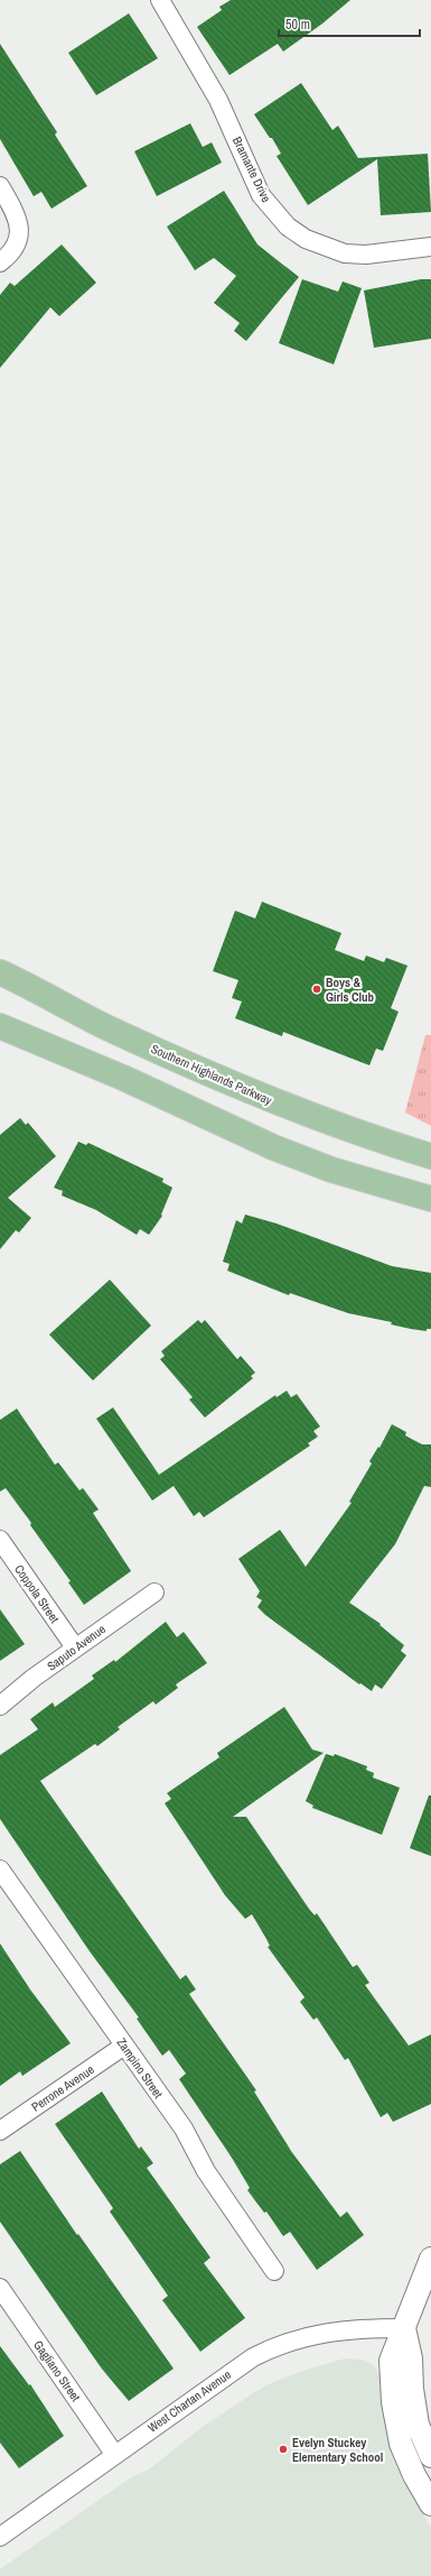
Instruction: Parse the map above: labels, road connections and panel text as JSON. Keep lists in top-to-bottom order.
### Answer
{
  "streets": {
    "main road": ["Southern Highlands Parkway"],
    "street": [
      "Bramante Drive",
      "Coppola Street",
      "Saputo Avenue",
      "Zampino Street",
      "Perrone Avenue",
      "Gagliano Street",
      "West Chartan Avenue"
    ]
  },
  "crossings": [
    ["Coppola Street", "Saputo Avenue"],
    ["Zampino Street", "Perrone Avenue"],
    ["Gagliano Street", "West Chartan Avenue"]
  ],
  "places": ["Boys & Girls Club", "Evelyn Stuckey Elementary School"],
  "scale_bar": "50 m"
}
